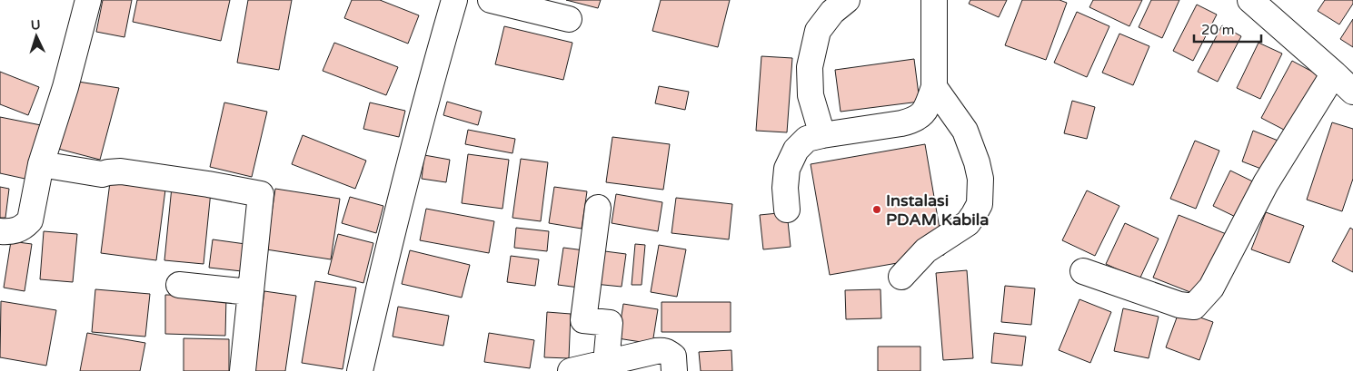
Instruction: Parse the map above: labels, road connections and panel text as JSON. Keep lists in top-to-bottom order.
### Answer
{
  "places": ["Instalasi PDAM Kabila"],
  "scale_bar": "20 m",
  "north": "top"
}
